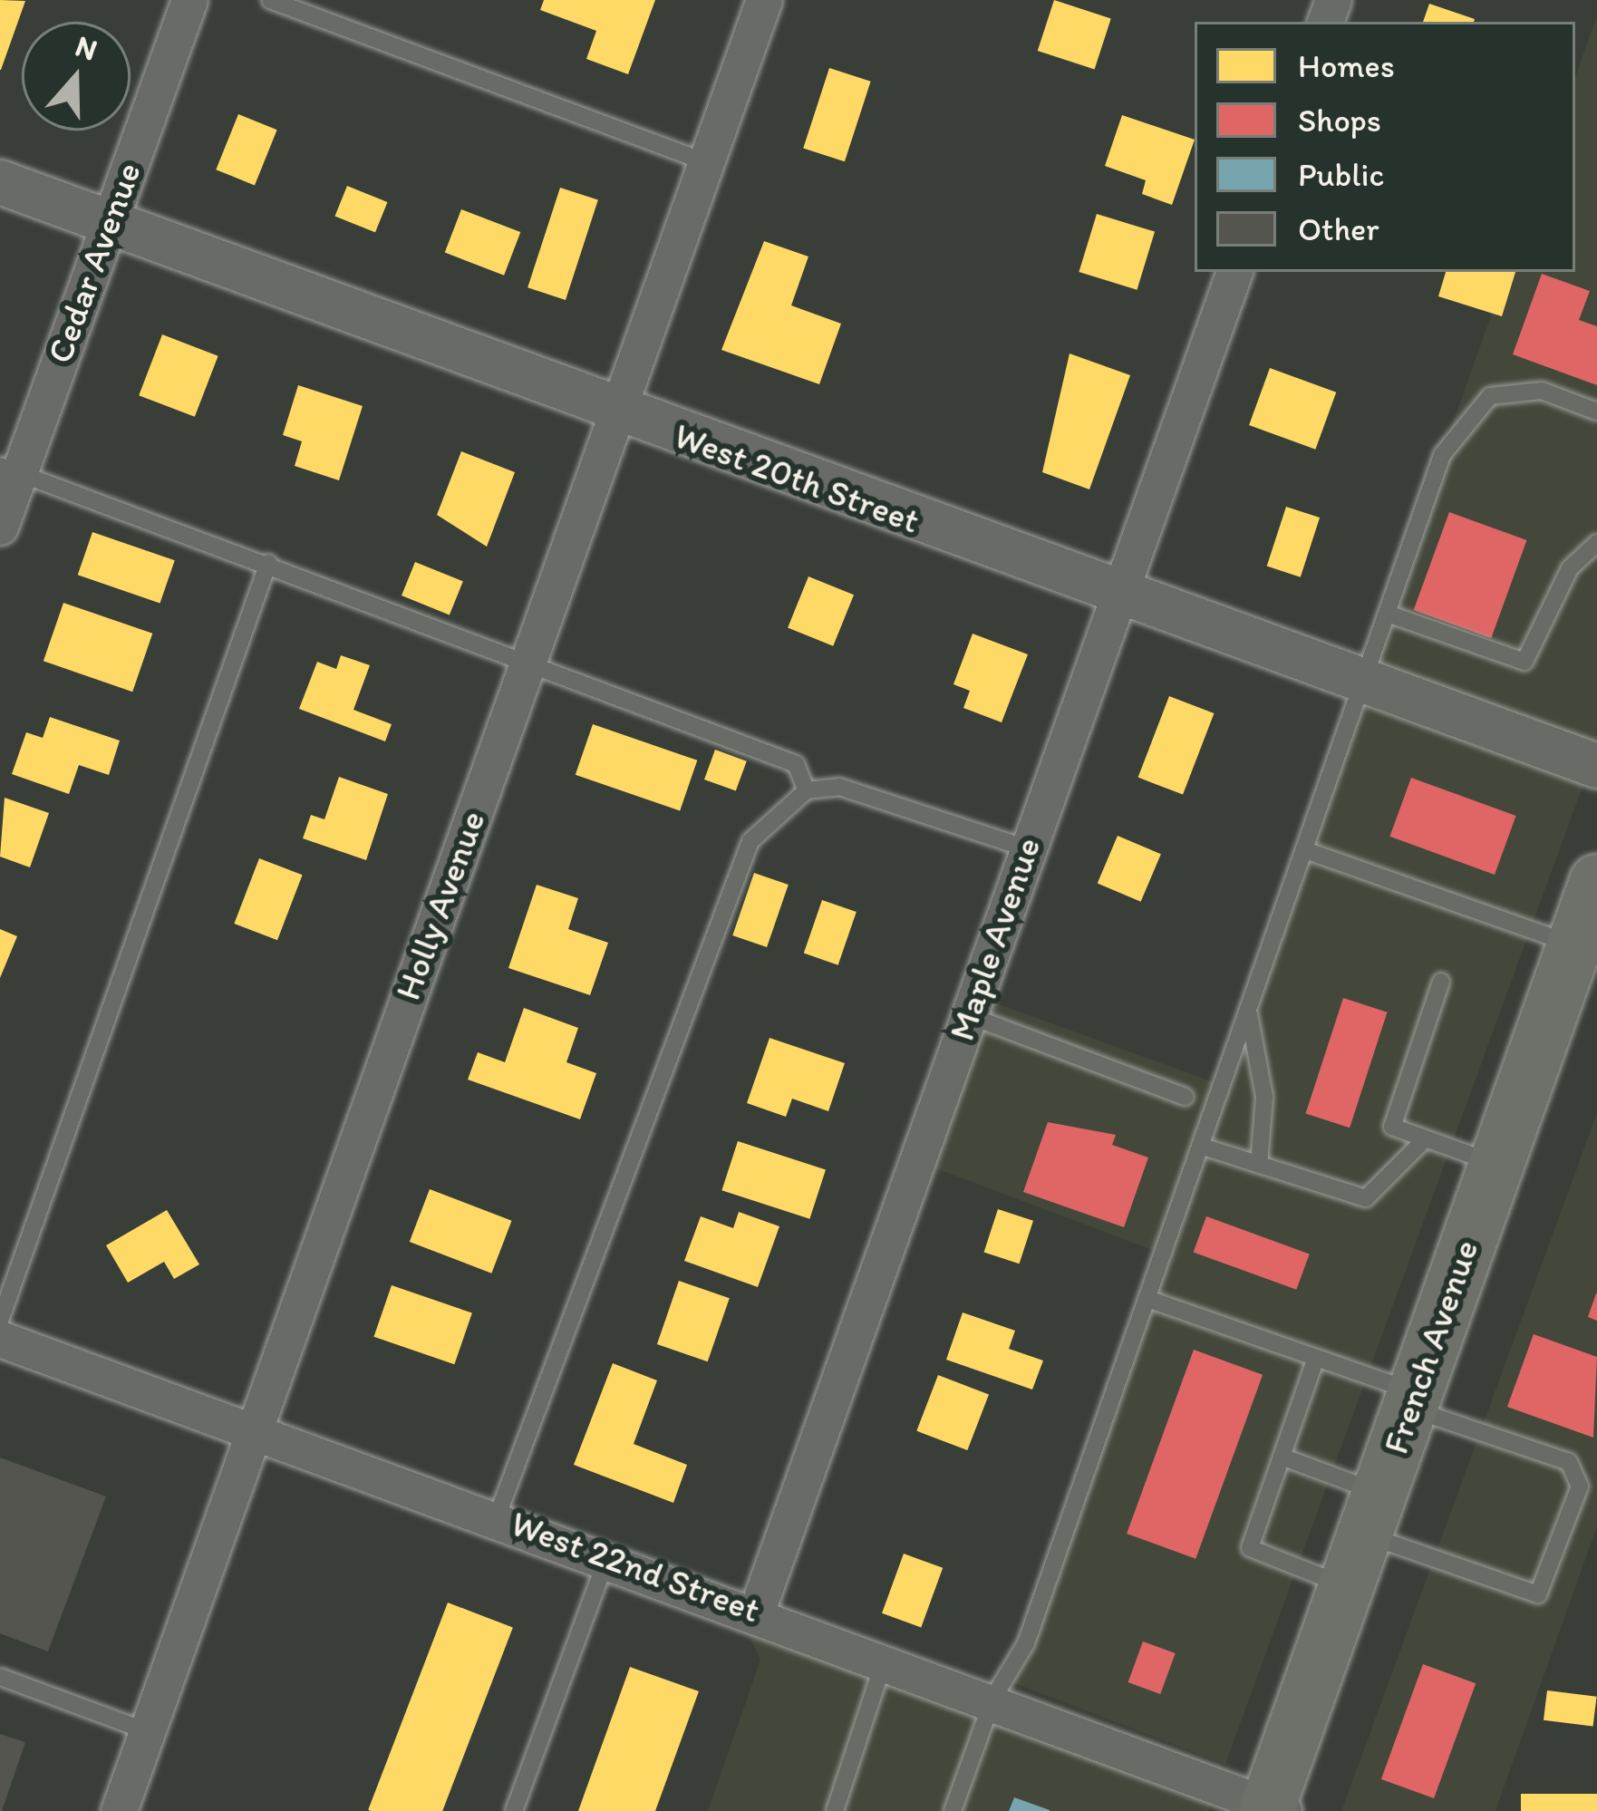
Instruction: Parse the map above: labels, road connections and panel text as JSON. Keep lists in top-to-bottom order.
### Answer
{
  "streets": {
    "main road": ["French Avenue"],
    "street": [
      "Cedar Avenue",
      "West 20th Street",
      "Holly Avenue",
      "Maple Avenue",
      "West 22nd Street"
    ]
  },
  "crossings": [
    ["Cedar Avenue", "West 20th Street"],
    ["West 20th Street", "Holly Avenue"],
    ["West 20th Street", "Maple Avenue"],
    ["Holly Avenue", "West 22nd Street"],
    ["Maple Avenue", "West 22nd Street"],
    ["French Avenue", "West 22nd Street"]
  ],
  "legend": [
    "Homes",
    "Shops",
    "Public",
    "Other"
  ],
  "north": "top"
}
